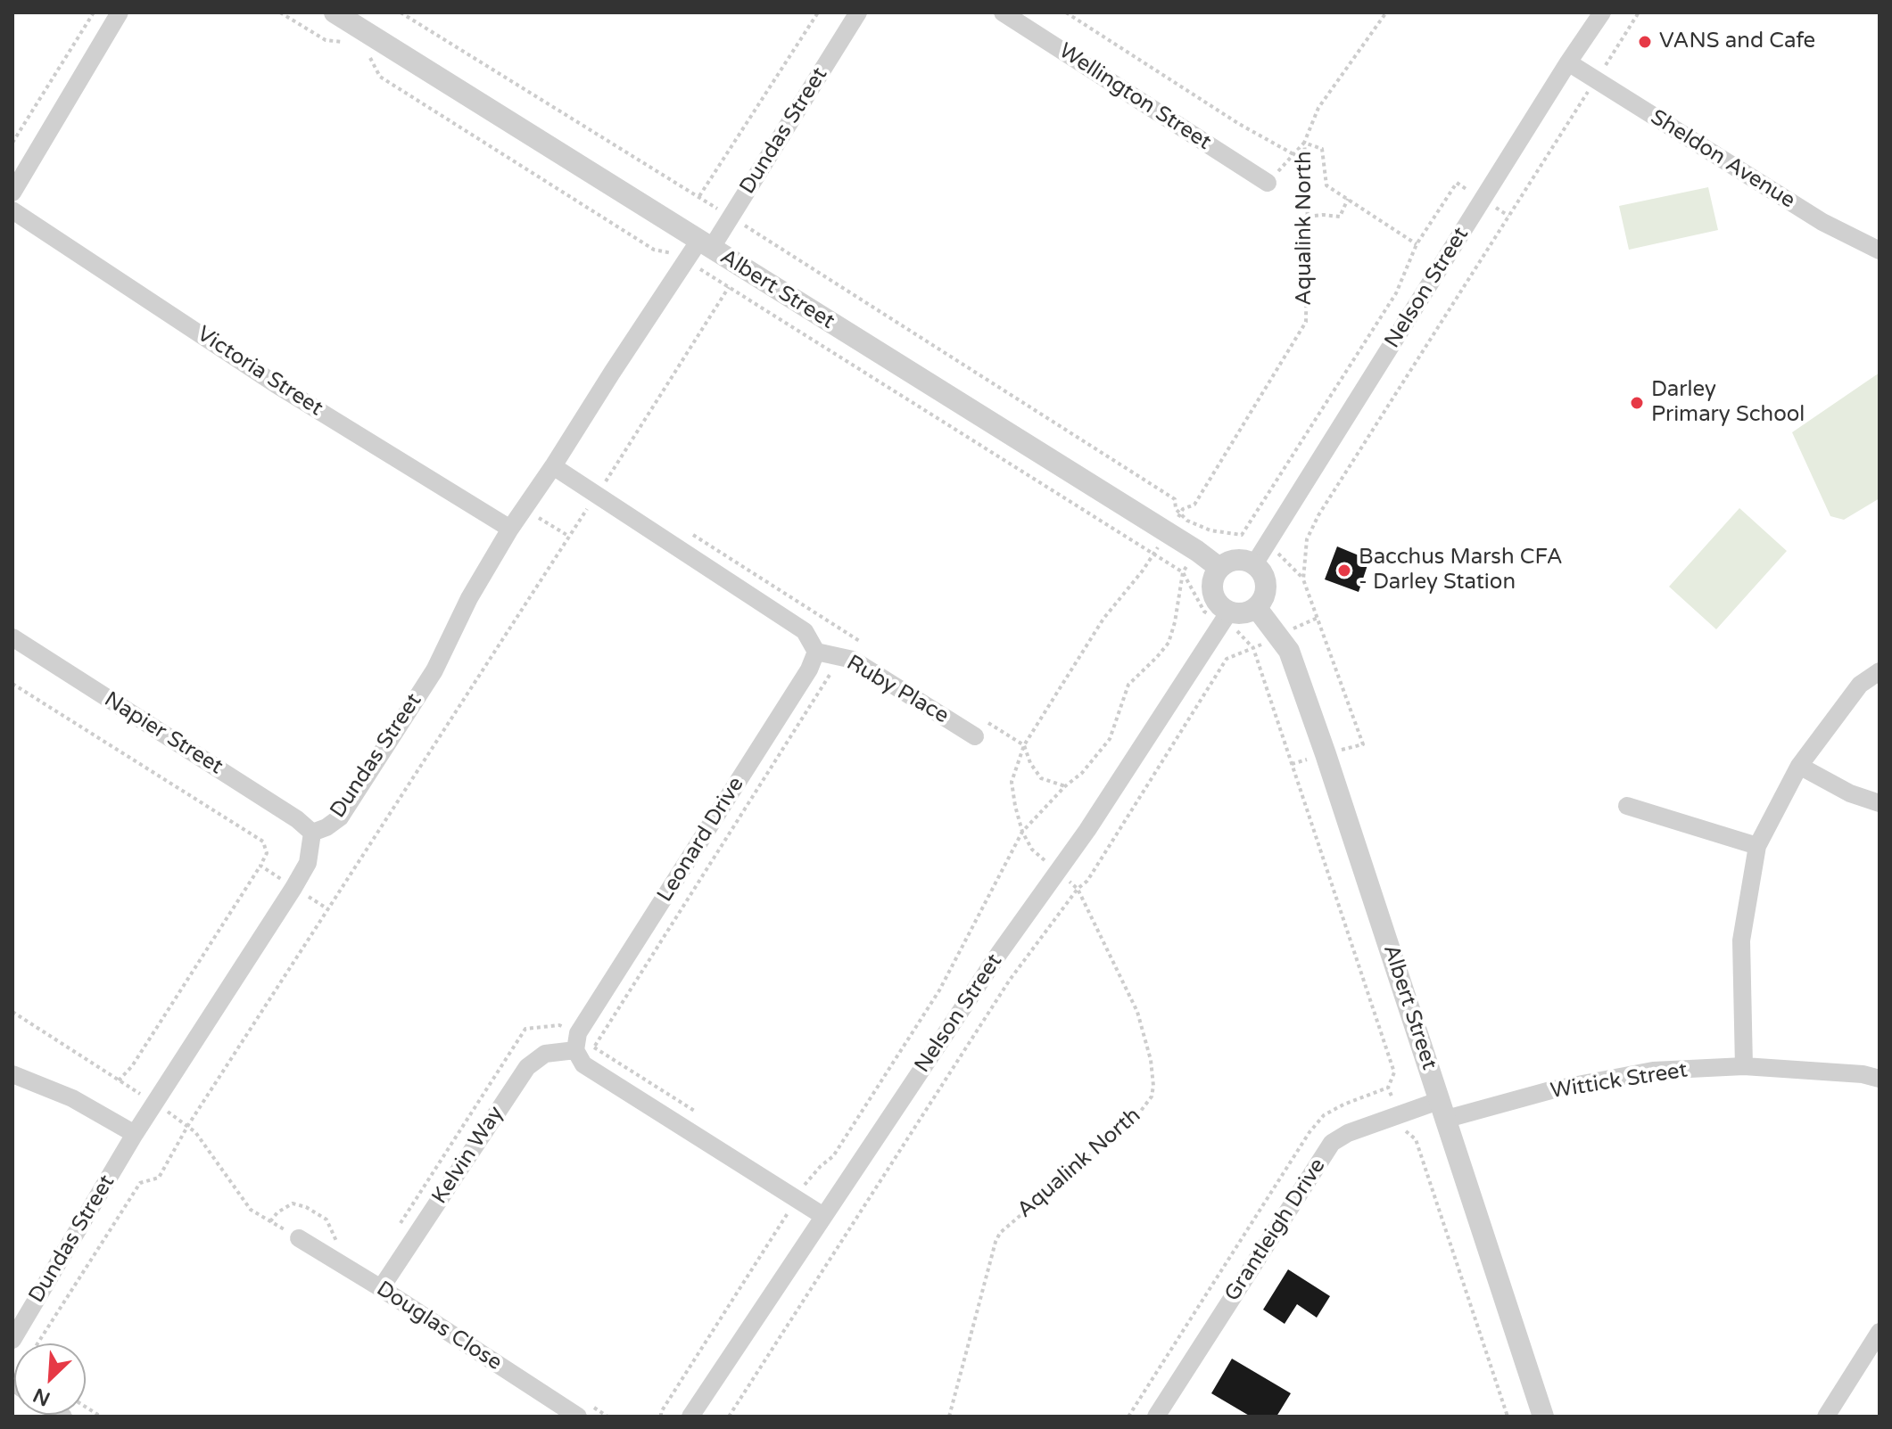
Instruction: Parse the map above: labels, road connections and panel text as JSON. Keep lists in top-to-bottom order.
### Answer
{
  "streets": {
    "street": [
      "Wellington Street",
      "Dundas Street",
      "Sheldon Avenue",
      "Nelson Street",
      "Albert Street",
      "Victoria Street",
      "Ruby Place",
      "Napier Street",
      "Leonard Drive",
      "Wittick Street",
      "Kelvin Way",
      "Grantleigh Drive",
      "Douglas Close"
    ],
    "path": ["Aqualink North"]
  },
  "crossings": [
    ["Dundas Street", "Albert Street"],
    ["Dundas Street", "Victoria Street"],
    ["Dundas Street", "Napier Street"],
    ["Sheldon Avenue", "Nelson Street"],
    ["Aqualink North", "Nelson Street"],
    ["Nelson Street", "Albert Street"],
    ["Albert Street", "Wittick Street"],
    ["Albert Street", "Grantleigh Drive"],
    ["Ruby Place", "Leonard Drive"],
    ["Leonard Drive", "Kelvin Way"],
    ["Wittick Street", "Grantleigh Drive"],
    ["Kelvin Way", "Douglas Close"]
  ],
  "places": ["VANS and Cafe", "Darley Primary School", "Bacchus Marsh CFA - Darley Station"],
  "north": "bottom left"
}
